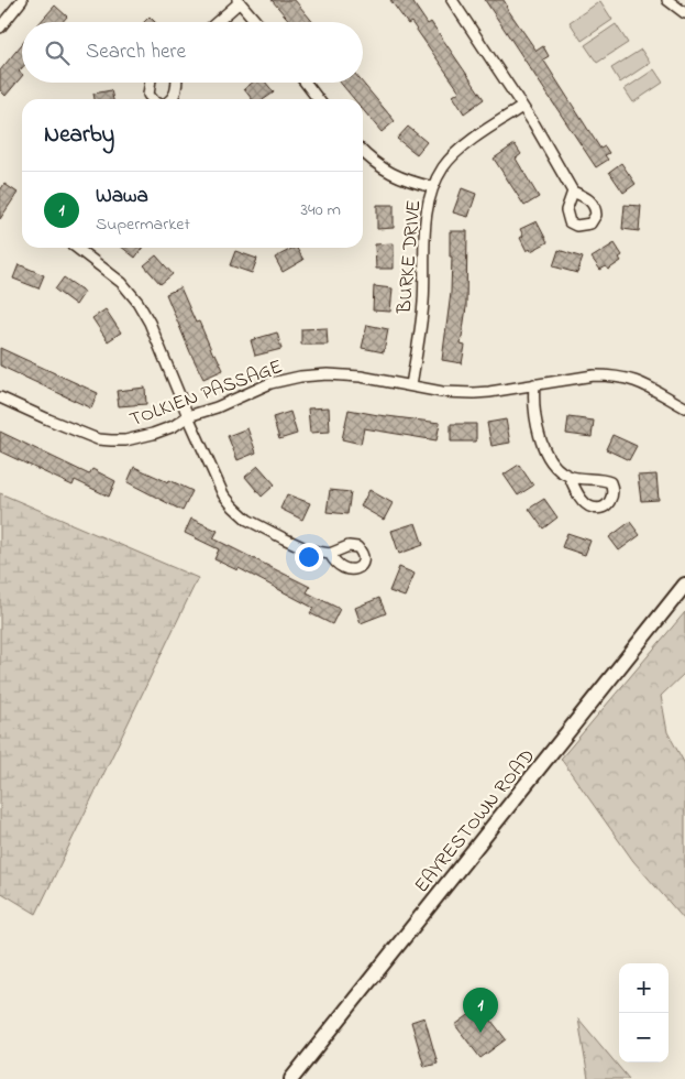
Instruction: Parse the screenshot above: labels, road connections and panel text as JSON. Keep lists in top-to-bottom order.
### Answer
{
  "streets": {
    "street": ["BURKE DRIVE", "TOLKIEN PASSAGE", "EAYRESTOWN ROAD"]
  },
  "crossings": [
    ["BURKE DRIVE", "TOLKIEN PASSAGE"]
  ],
  "page": {
    "search": "Search here",
    "heading": "Nearby",
    "list": [
      {
        "mark": "1",
        "name": "Wawa",
        "note": "Supermarket",
        "value": "340 m"
      }
    ],
    "map_buttons": ["+", "−"],
    "pins": "1"
  }
}
